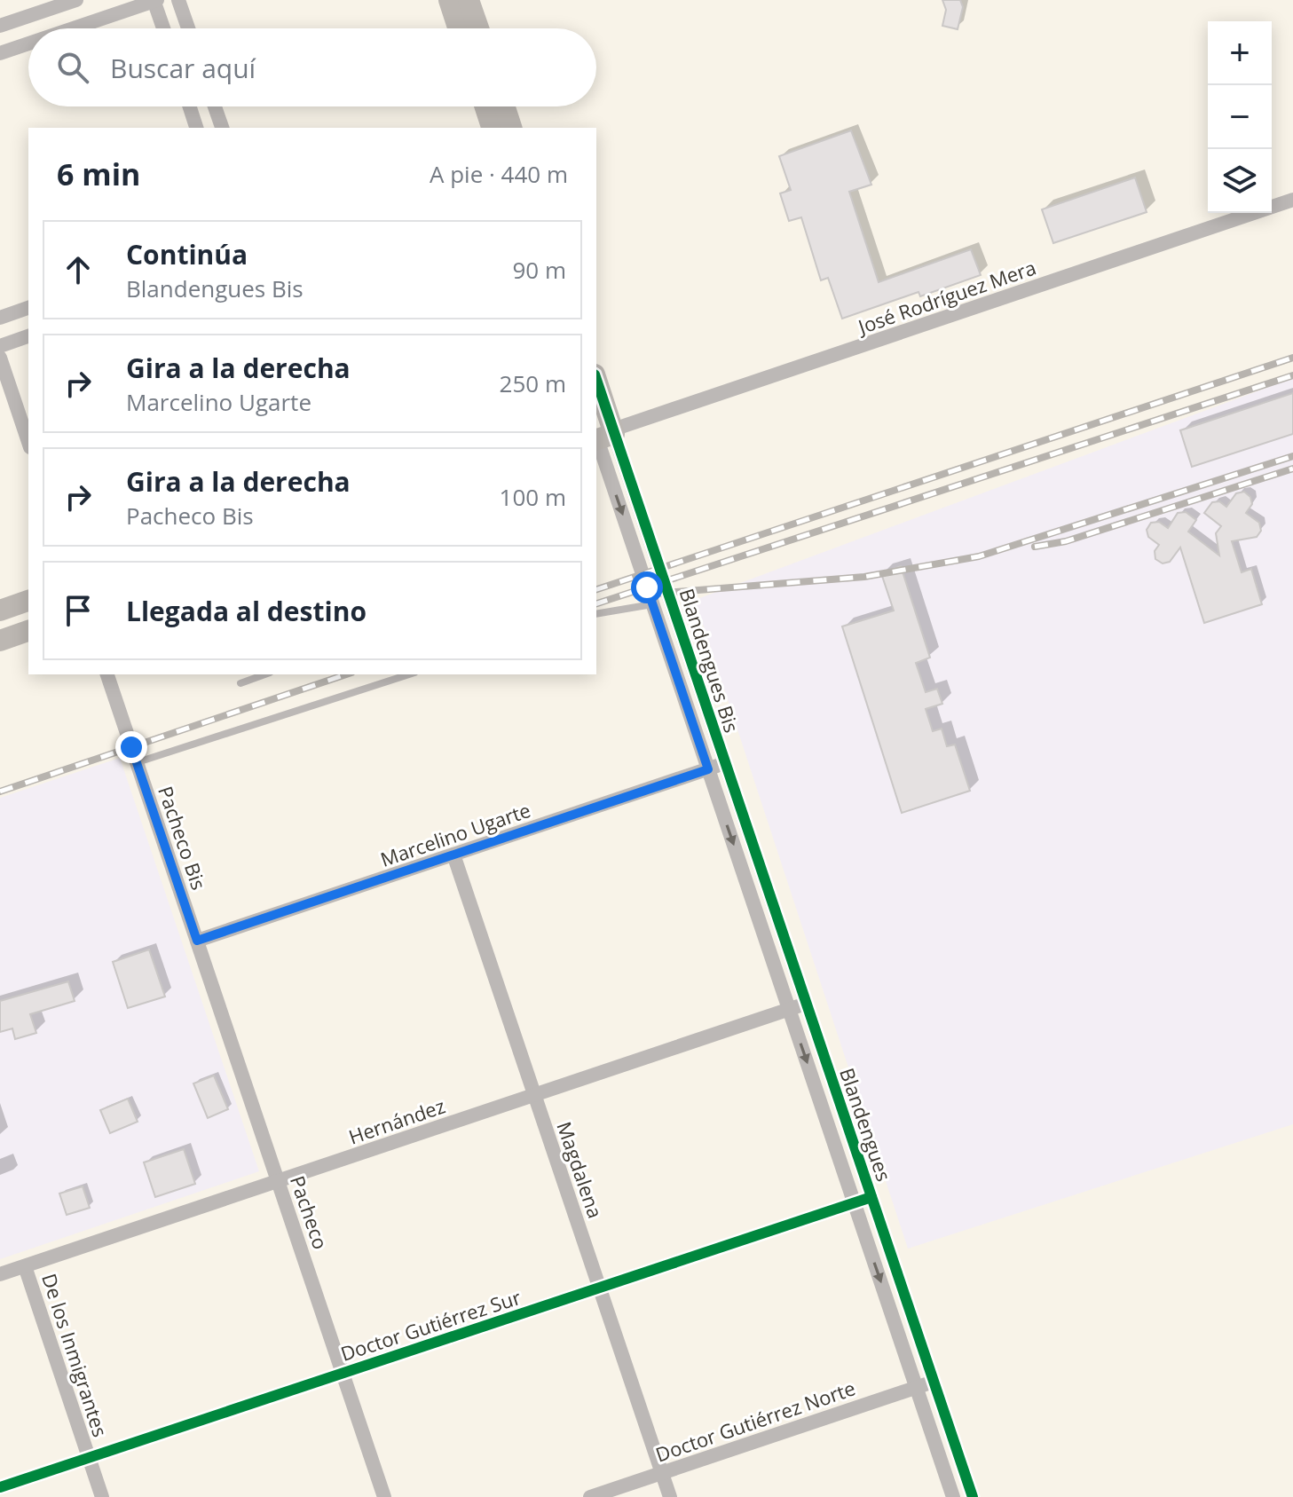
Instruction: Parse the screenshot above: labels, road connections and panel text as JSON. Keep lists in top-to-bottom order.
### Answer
{
  "streets": {
    "street": [
      "José Rodríguez Mera",
      "Blandengues Bis",
      "Marcelino Ugarte",
      "Pacheco Bis",
      "Hernández",
      "Blandengues",
      "Magdalena",
      "Pacheco",
      "Doctor Gutiérrez Sur",
      "De los Inmigrantes",
      "Doctor Gutiérrez Norte"
    ]
  },
  "crossings": [
    ["José Rodríguez Mera", "Blandengues Bis"],
    ["Blandengues Bis", "Marcelino Ugarte"],
    ["Blandengues Bis", "Blandengues"],
    ["Marcelino Ugarte", "Pacheco Bis"],
    ["Marcelino Ugarte", "Blandengues"],
    ["Marcelino Ugarte", "Magdalena"],
    ["Marcelino Ugarte", "Pacheco"],
    ["Pacheco Bis", "Pacheco"],
    ["Hernández", "Blandengues"],
    ["Hernández", "Magdalena"],
    ["Hernández", "Pacheco"],
    ["Hernández", "De los Inmigrantes"],
    ["Blandengues", "Doctor Gutiérrez Sur"],
    ["Blandengues", "Doctor Gutiérrez Norte"],
    ["Magdalena", "Doctor Gutiérrez Sur"],
    ["Magdalena", "Doctor Gutiérrez Norte"],
    ["Pacheco", "Doctor Gutiérrez Sur"],
    ["Doctor Gutiérrez Sur", "De los Inmigrantes"]
  ],
  "page": {
    "map_buttons": ["+", "−"],
    "search": "Buscar aquí",
    "heading": ["6 min", "A pie · 440 m"],
    "list": [
      ["Continúa", "Blandengues Bis", "90 m"],
      ["Gira a la derecha", "Marcelino Ugarte", "250 m"],
      ["Gira a la derecha", "Pacheco Bis", "100 m"],
      "Llegada al destino"
    ]
  }
}
